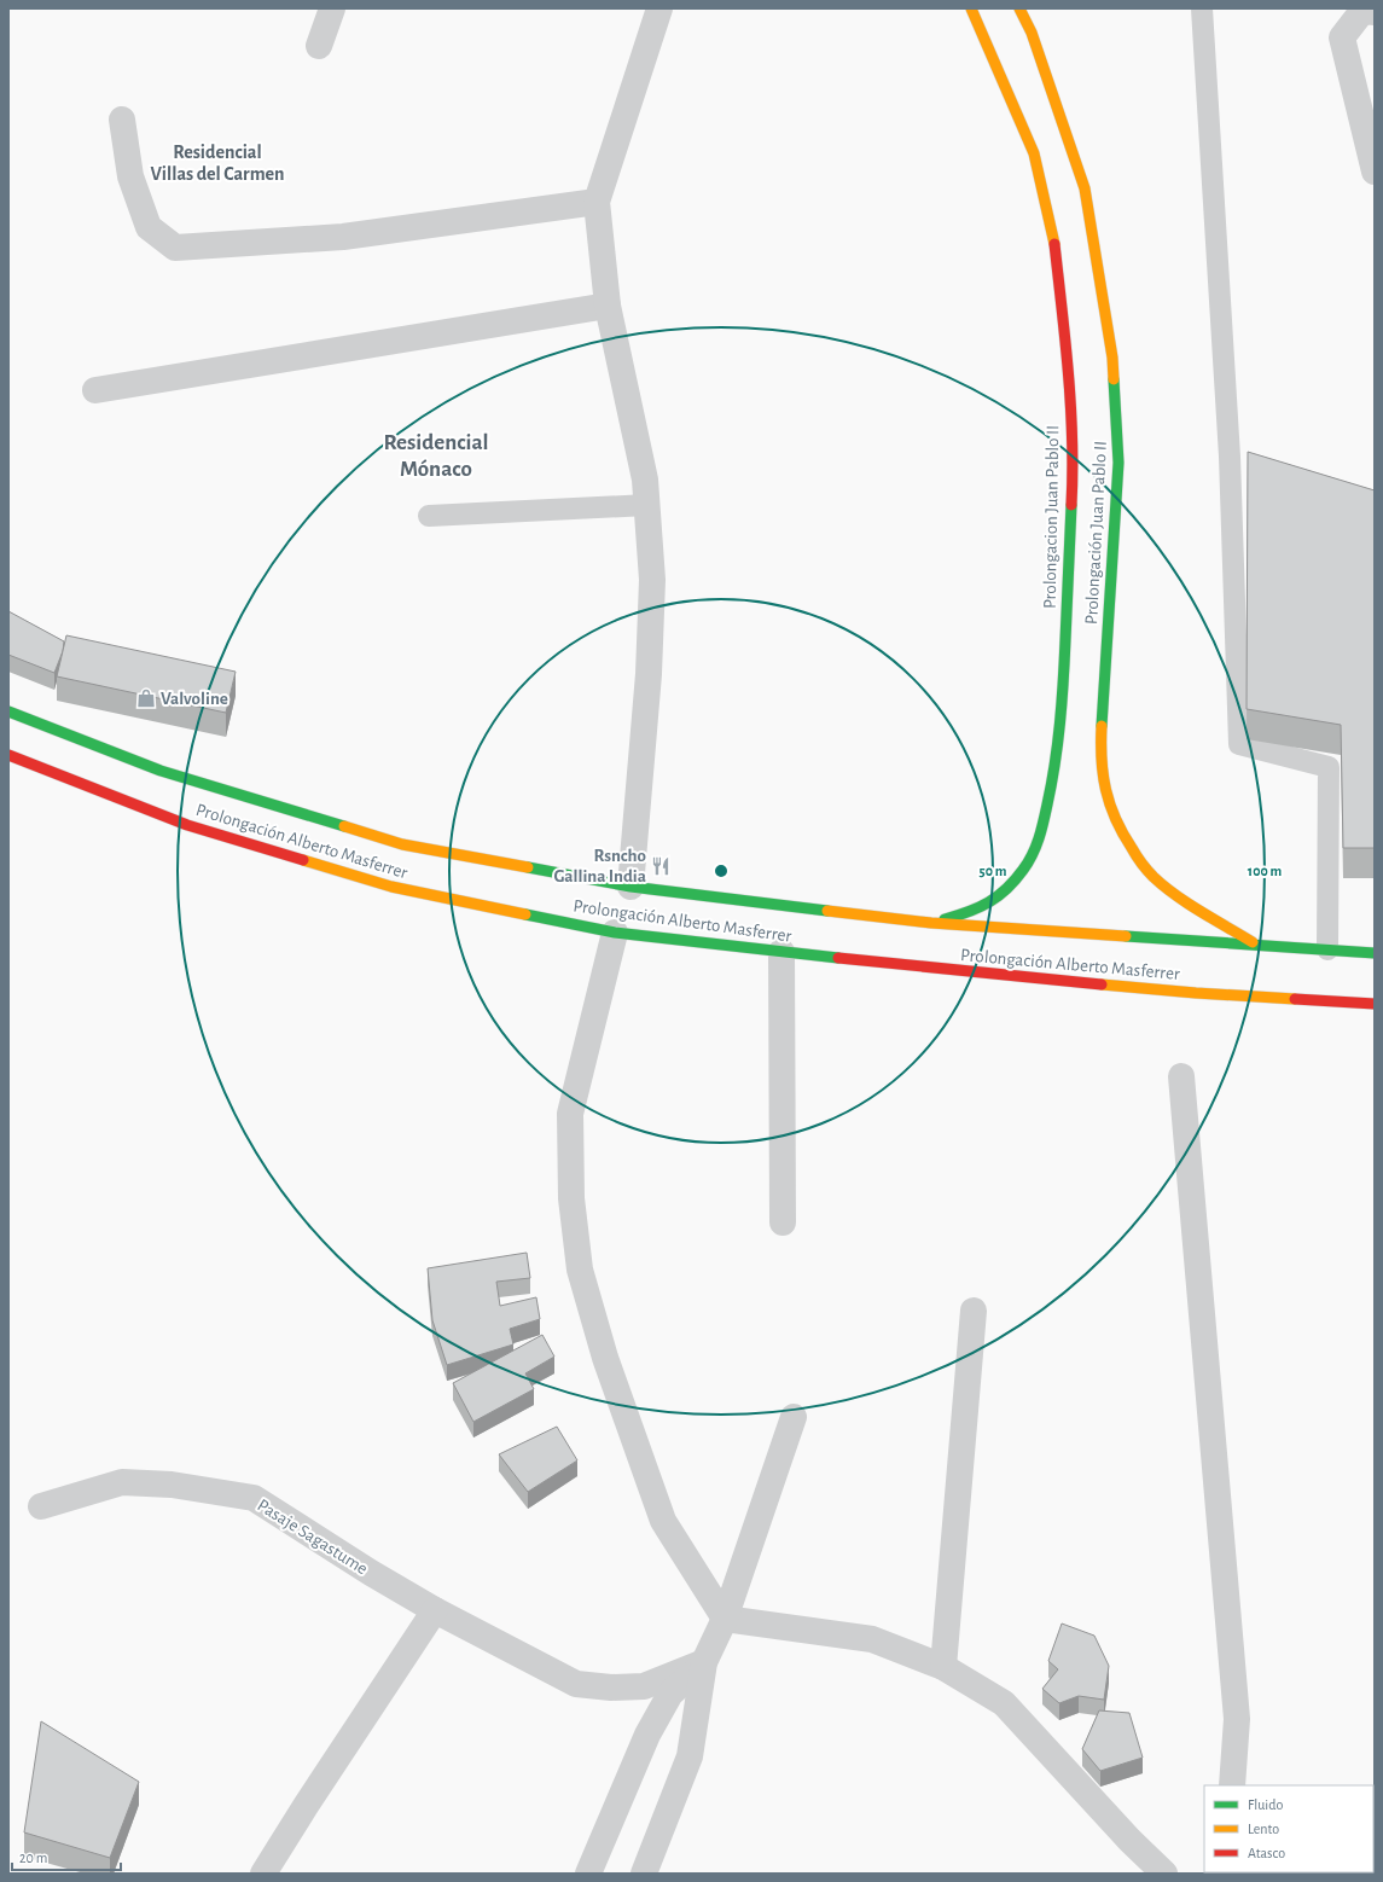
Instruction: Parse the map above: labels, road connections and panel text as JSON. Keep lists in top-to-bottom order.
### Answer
{
  "streets": {
    "main road": ["Prolongacion Juan Pablo II", "Prolongación Juan Pablo II", "Prolongación Alberto Masferrer"],
    "street": ["Pasaje Sagastume"]
  },
  "crossings": [
    ["Prolongacion Juan Pablo II", "Prolongación Alberto Masferrer"],
    ["Prolongación Juan Pablo II", "Prolongación Alberto Masferrer"]
  ],
  "districts": ["Residencial Villas del Carmen", "Residencial Mónaco"],
  "places": {
    "shop": ["Valvoline"],
    "restaurant": ["Rsncho Gallina India"]
  },
  "legend": ["Fluido", "Lento", "Atasco"],
  "scale_bar": "20 m",
  "rings": ["50 m", "100 m"]
}
